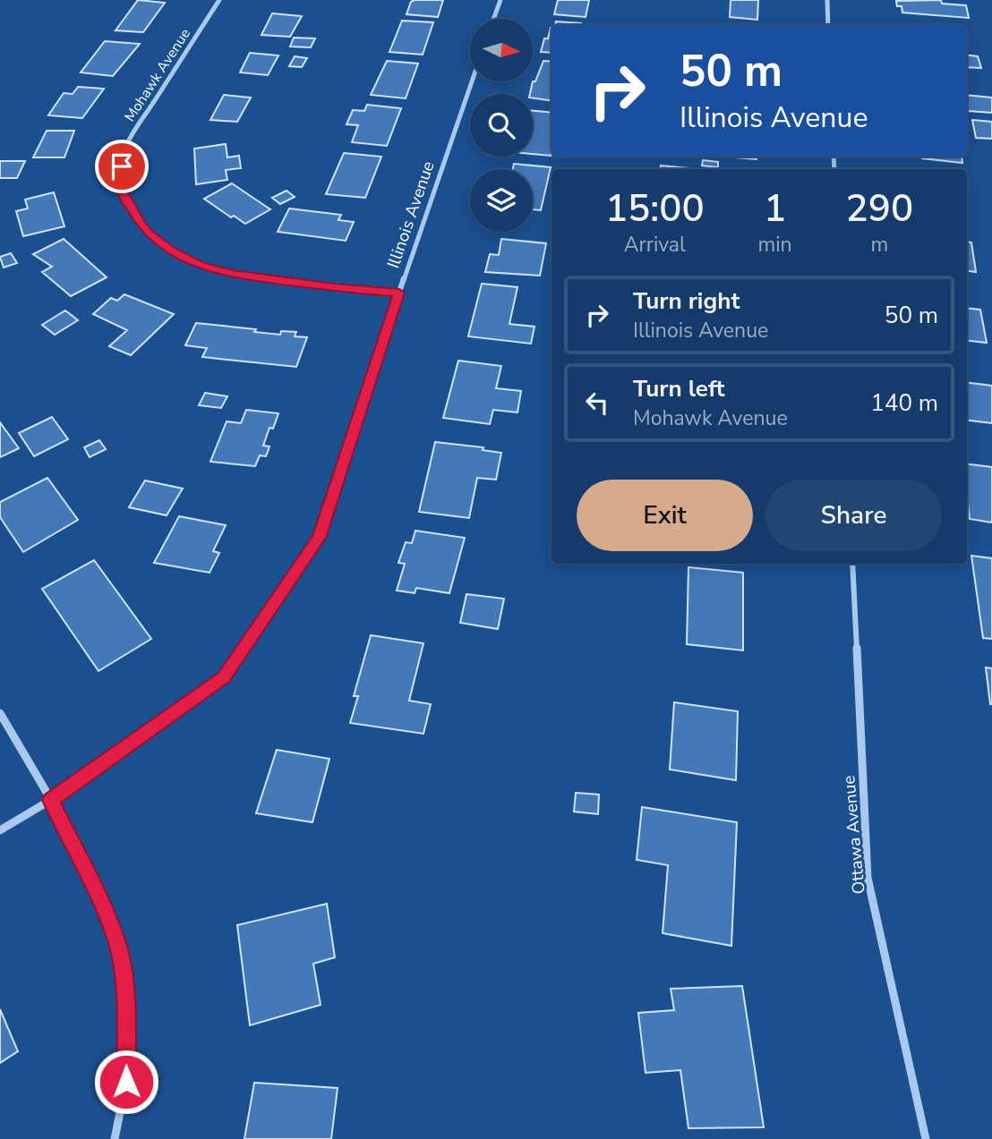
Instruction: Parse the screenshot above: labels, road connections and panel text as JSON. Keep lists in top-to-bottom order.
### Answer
{
  "streets": {
    "street": ["Mohawk Avenue", "Illinois Avenue", "Ottawa Avenue"]
  },
  "crossings": [
    ["Mohawk Avenue", "Illinois Avenue"]
  ],
  "north": "right",
  "page": {
    "turn": ["50 m", "Illinois Avenue"],
    "eta": [
      "15:00",
      "Arrival",
      "1",
      "min",
      "290",
      "m"
    ],
    "list": [
      {
        "name": "Turn right",
        "note": "Illinois Avenue",
        "value": "50 m"
      },
      {
        "name": "Turn left",
        "note": "Mohawk Avenue",
        "value": "140 m"
      }
    ],
    "buttons": ["Exit", "Share"]
  }
}
